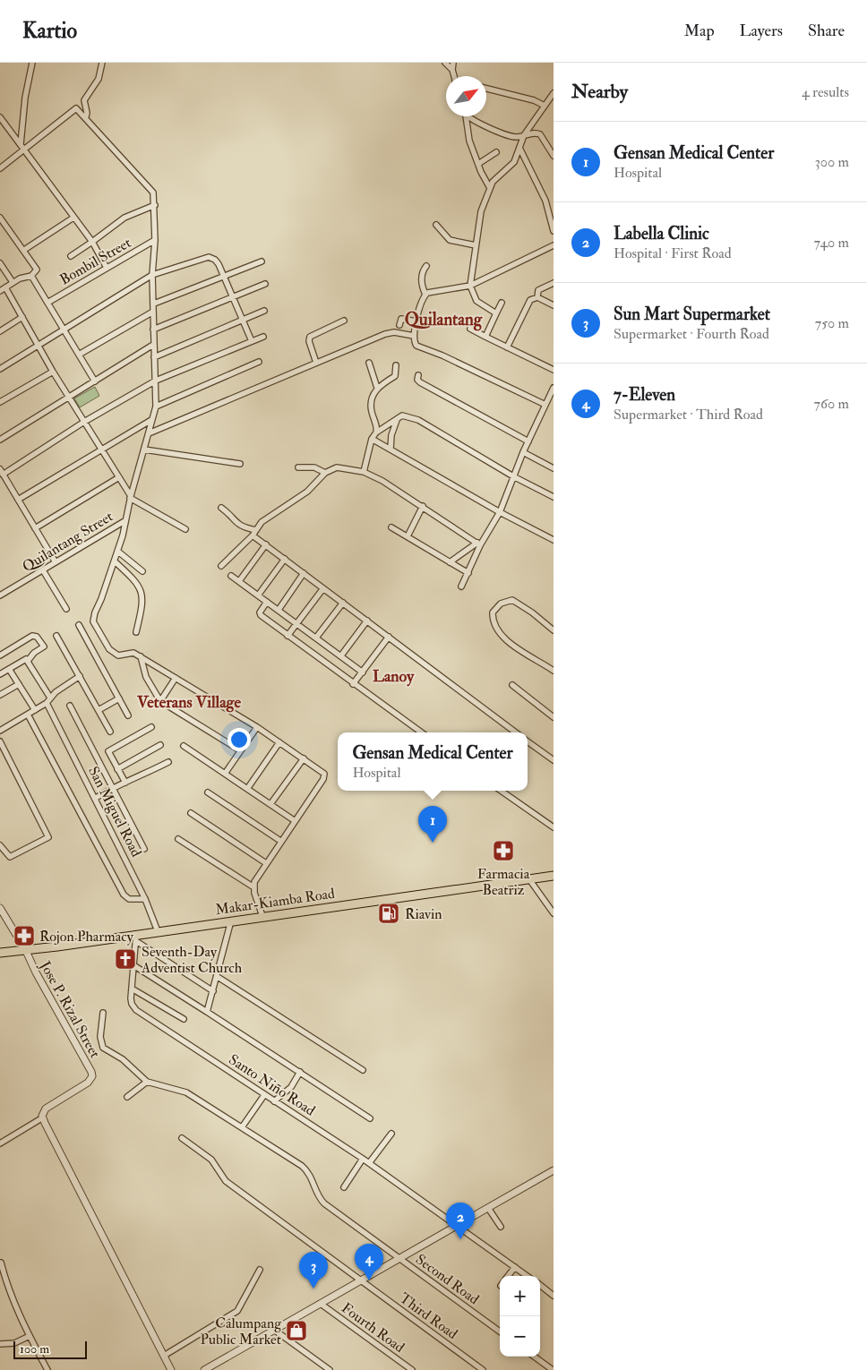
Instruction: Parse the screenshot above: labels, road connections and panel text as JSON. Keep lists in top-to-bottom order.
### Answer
{
  "streets": {
    "main road": ["Makar-Kiamba Road"],
    "street": [
      "Bombil Street",
      "Quilantang Street",
      "San Miguel Road",
      "Jose P. Rizal Street",
      "Santo Niño Road",
      "Second Road",
      "Third Road",
      "Fourth Road"
    ]
  },
  "crossings": [
    ["San Miguel Road", "Makar-Kiamba Road"],
    ["Makar-Kiamba Road", "Jose P. Rizal Street"],
    ["Makar-Kiamba Road", "Santo Niño Road"]
  ],
  "districts": ["Quilantang", "Lanoy", "Veterans Village"],
  "places": {
    "pharmacy": ["Farmacia Beatriz", "Rojon Pharmacy"],
    "fuel station": ["Riavin"],
    "church": ["Seventh-Day Adventist Church"],
    "shop": ["Calumpang Public Market"]
  },
  "scale_bar": "100 m",
  "north": "top right",
  "page": {
    "header": "Kartio",
    "nav": ["Map", "Layers", "Share"],
    "heading": ["Nearby", "4 results"],
    "list": [
      {
        "mark": "1",
        "name": "Gensan Medical Center",
        "note": "Hospital",
        "value": "300 m"
      },
      {
        "mark": "2",
        "name": "Labella Clinic",
        "note": "Hospital · First Road",
        "value": "740 m"
      },
      {
        "mark": "3",
        "name": "Sun Mart Supermarket",
        "note": "Supermarket · Fourth Road",
        "value": "750 m"
      },
      {
        "mark": "4",
        "name": "7-Eleven",
        "note": "Supermarket · Third Road",
        "value": "760 m"
      }
    ],
    "popup": ["Gensan Medical Center", "Hospital"],
    "pins": [
      "1",
      "2",
      "4",
      "3"
    ],
    "map_buttons": ["+", "−"],
    "scale": "100 m"
  }
}
